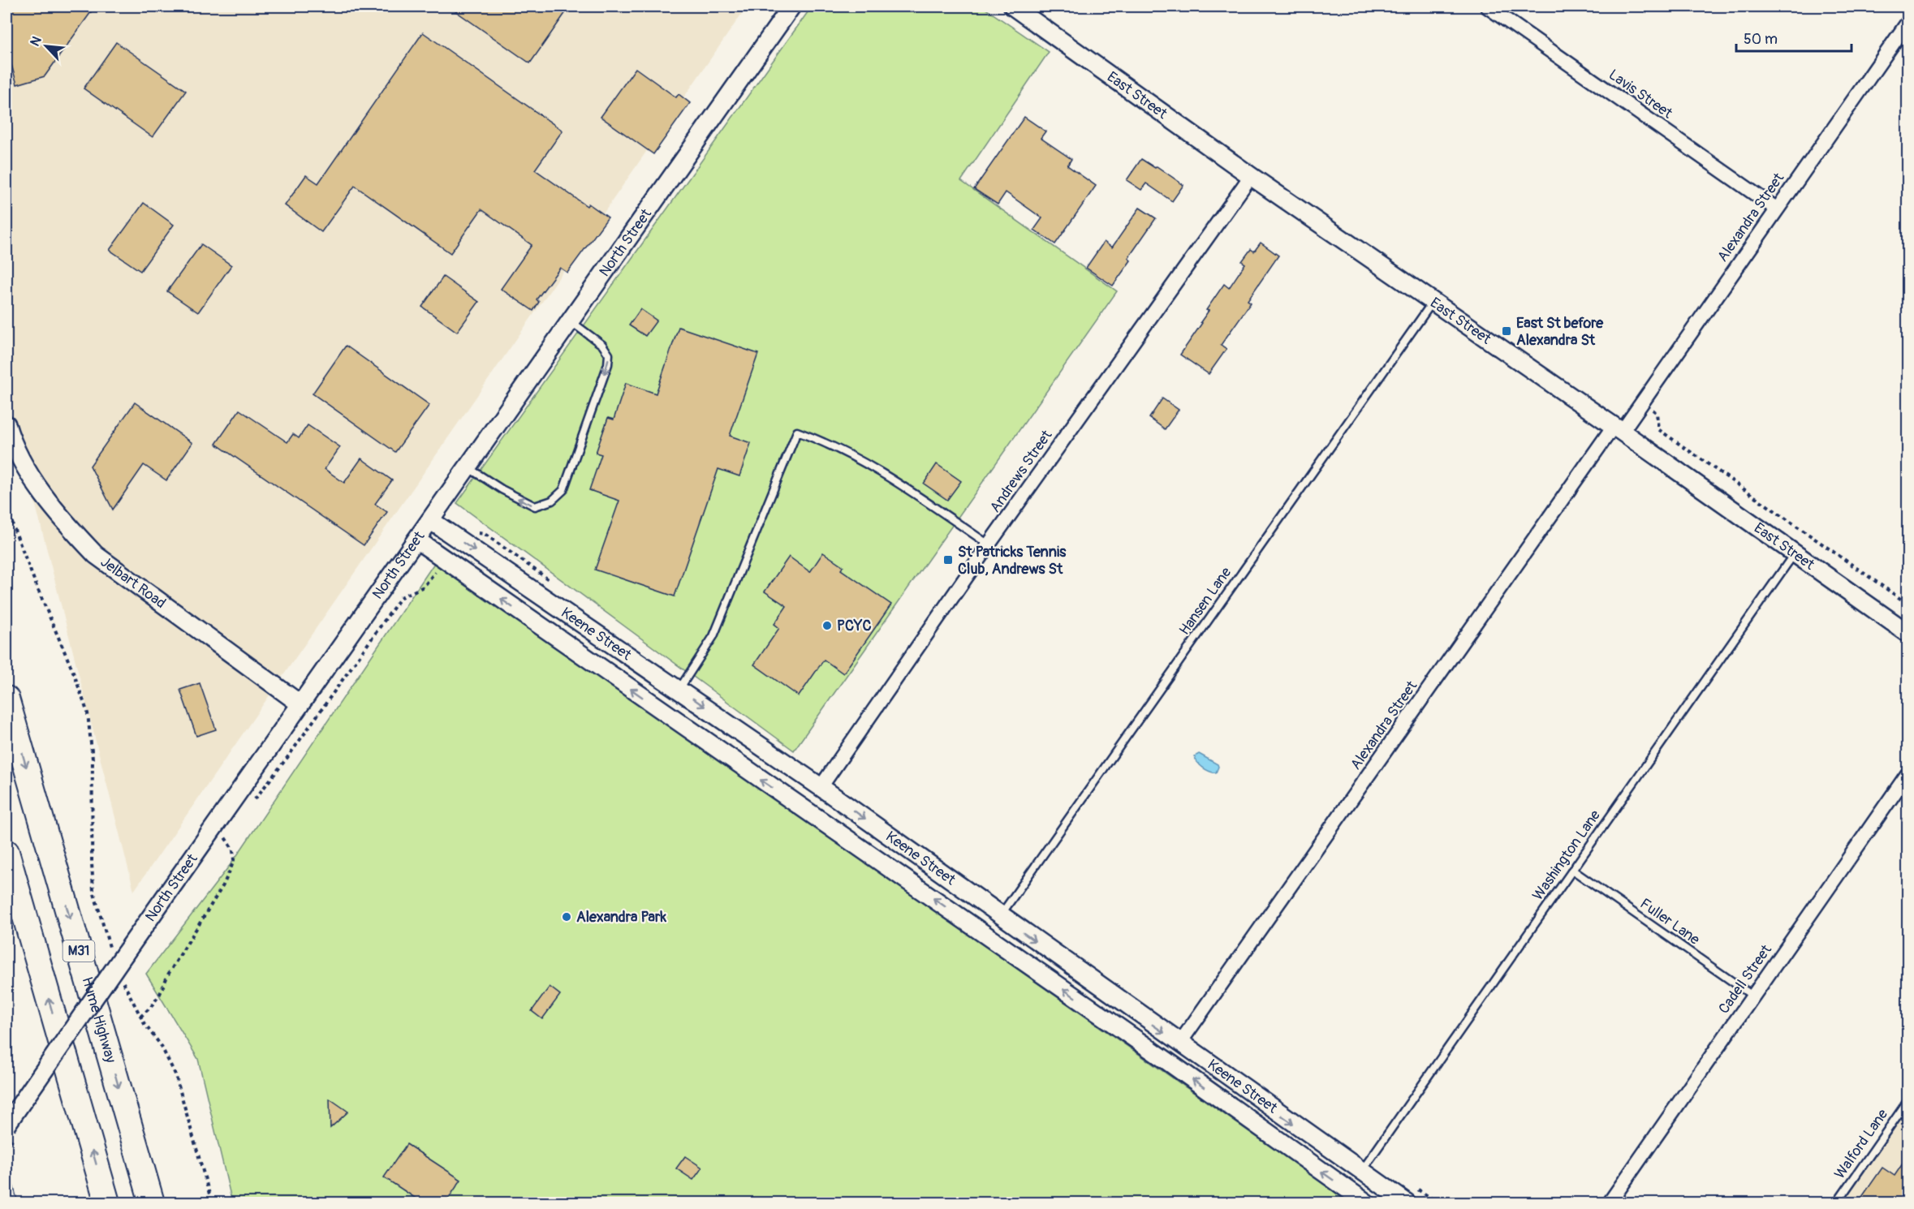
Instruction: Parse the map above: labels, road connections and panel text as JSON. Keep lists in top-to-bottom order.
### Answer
{
  "streets": {
    "highway": ["M31", "Hume Highway"],
    "street": [
      "East Street",
      "Lavis Street",
      "Alexandra Street",
      "North Street",
      "Andrews Street",
      "Jelbart Road",
      "Keene Street",
      "Cadell Street"
    ],
    "lane": [
      "Hansen Lane",
      "Washington Lane",
      "Fuller Lane",
      "Walford Lane"
    ]
  },
  "crossings": [
    ["East Street", "Alexandra Street"],
    ["East Street", "Andrews Street"],
    ["East Street", "Hansen Lane"],
    ["East Street", "Washington Lane"],
    ["Lavis Street", "Alexandra Street"],
    ["Alexandra Street", "Keene Street"],
    ["North Street", "Jelbart Road"],
    ["North Street", "Keene Street"],
    ["Andrews Street", "Keene Street"],
    ["Hansen Lane", "Keene Street"],
    ["Keene Street", "Washington Lane"],
    ["Washington Lane", "Fuller Lane"],
    ["Fuller Lane", "Cadell Street"]
  ],
  "places": {
    "transit": ["East St before Alexandra St", "St Patricks Tennis Club, Andrews St"],
    "other": ["PCYC", "Alexandra Park"]
  },
  "scale_bar": "50 m",
  "north": "top left"
}
